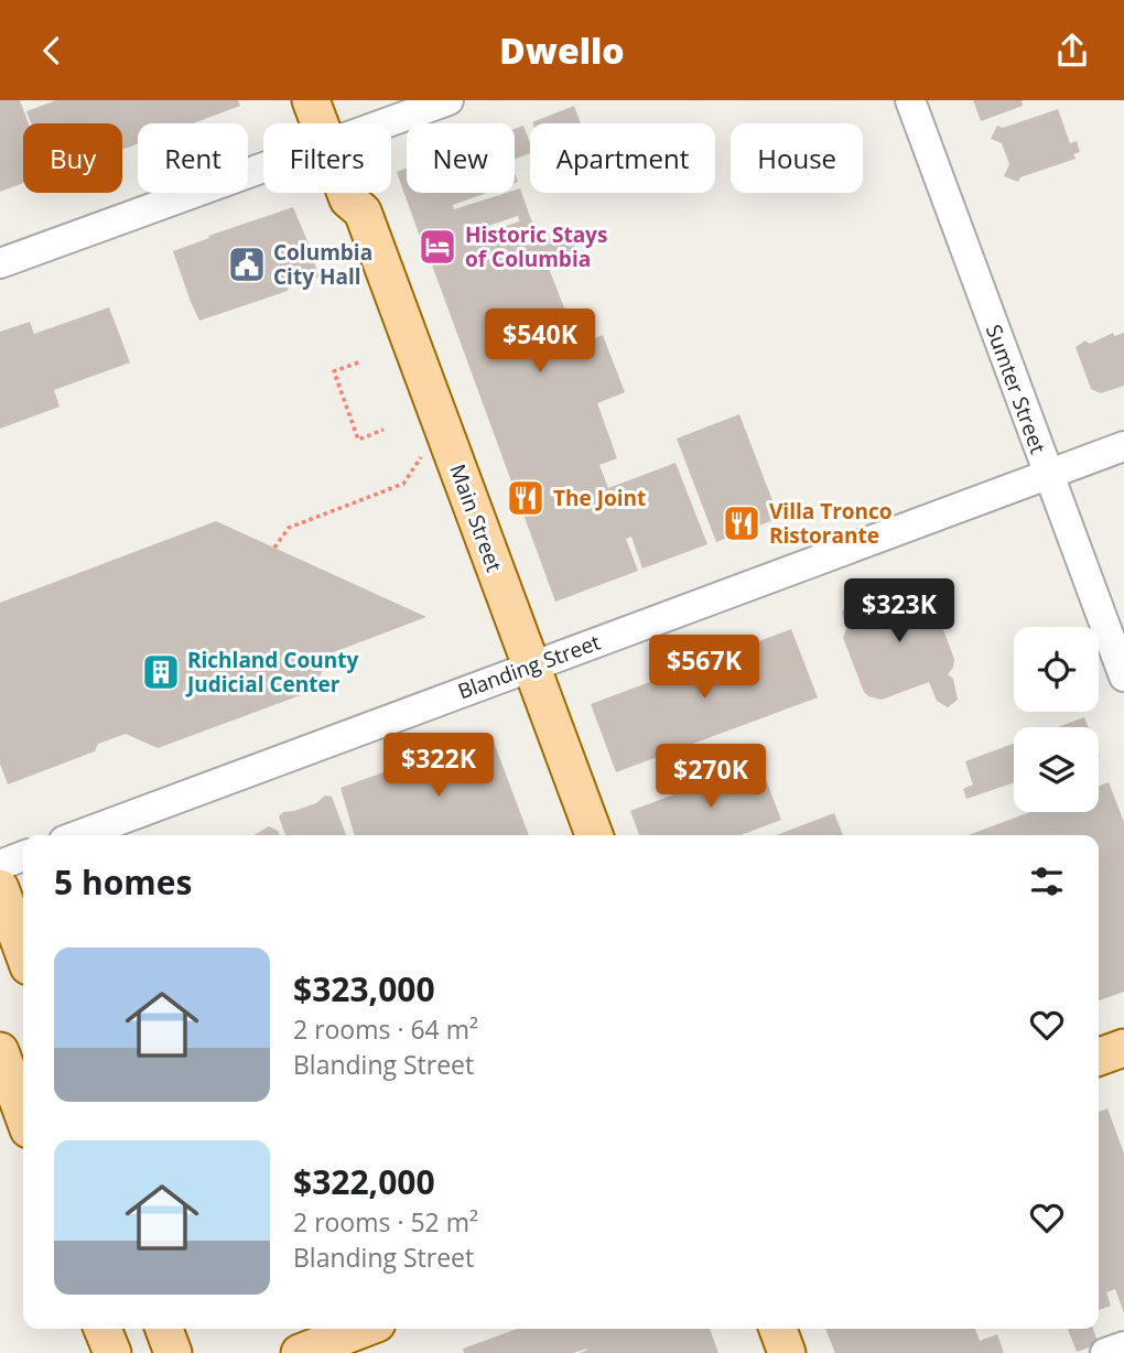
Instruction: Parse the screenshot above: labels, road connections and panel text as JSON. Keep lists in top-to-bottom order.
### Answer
{
  "streets": {
    "main road": ["Main Street"],
    "street": ["Sumter Street", "Blanding Street"]
  },
  "crossings": [
    ["Sumter Street", "Blanding Street"],
    ["Main Street", "Blanding Street"]
  ],
  "places": {
    "hotel": ["Historic Stays of Columbia"],
    "public building": ["Columbia City Hall"],
    "restaurant": ["The Joint", "Villa Tronco Ristorante"],
    "building": ["Richland County Judicial Center"]
  },
  "page": {
    "header": "Dwello",
    "chip": [
      "Buy",
      "Rent",
      "Filters",
      "New",
      "Apartment",
      "House"
    ],
    "price": [
      "$540K",
      "$323K",
      "$567K",
      "$322K",
      "$270K"
    ],
    "heading": "5 homes",
    "list": [
      {
        "name": "$323,000",
        "note": "2 rooms · 64 m² · Blanding Street"
      },
      {
        "name": "$322,000",
        "note": "2 rooms · 52 m² · Blanding Street"
      }
    ]
  }
}
